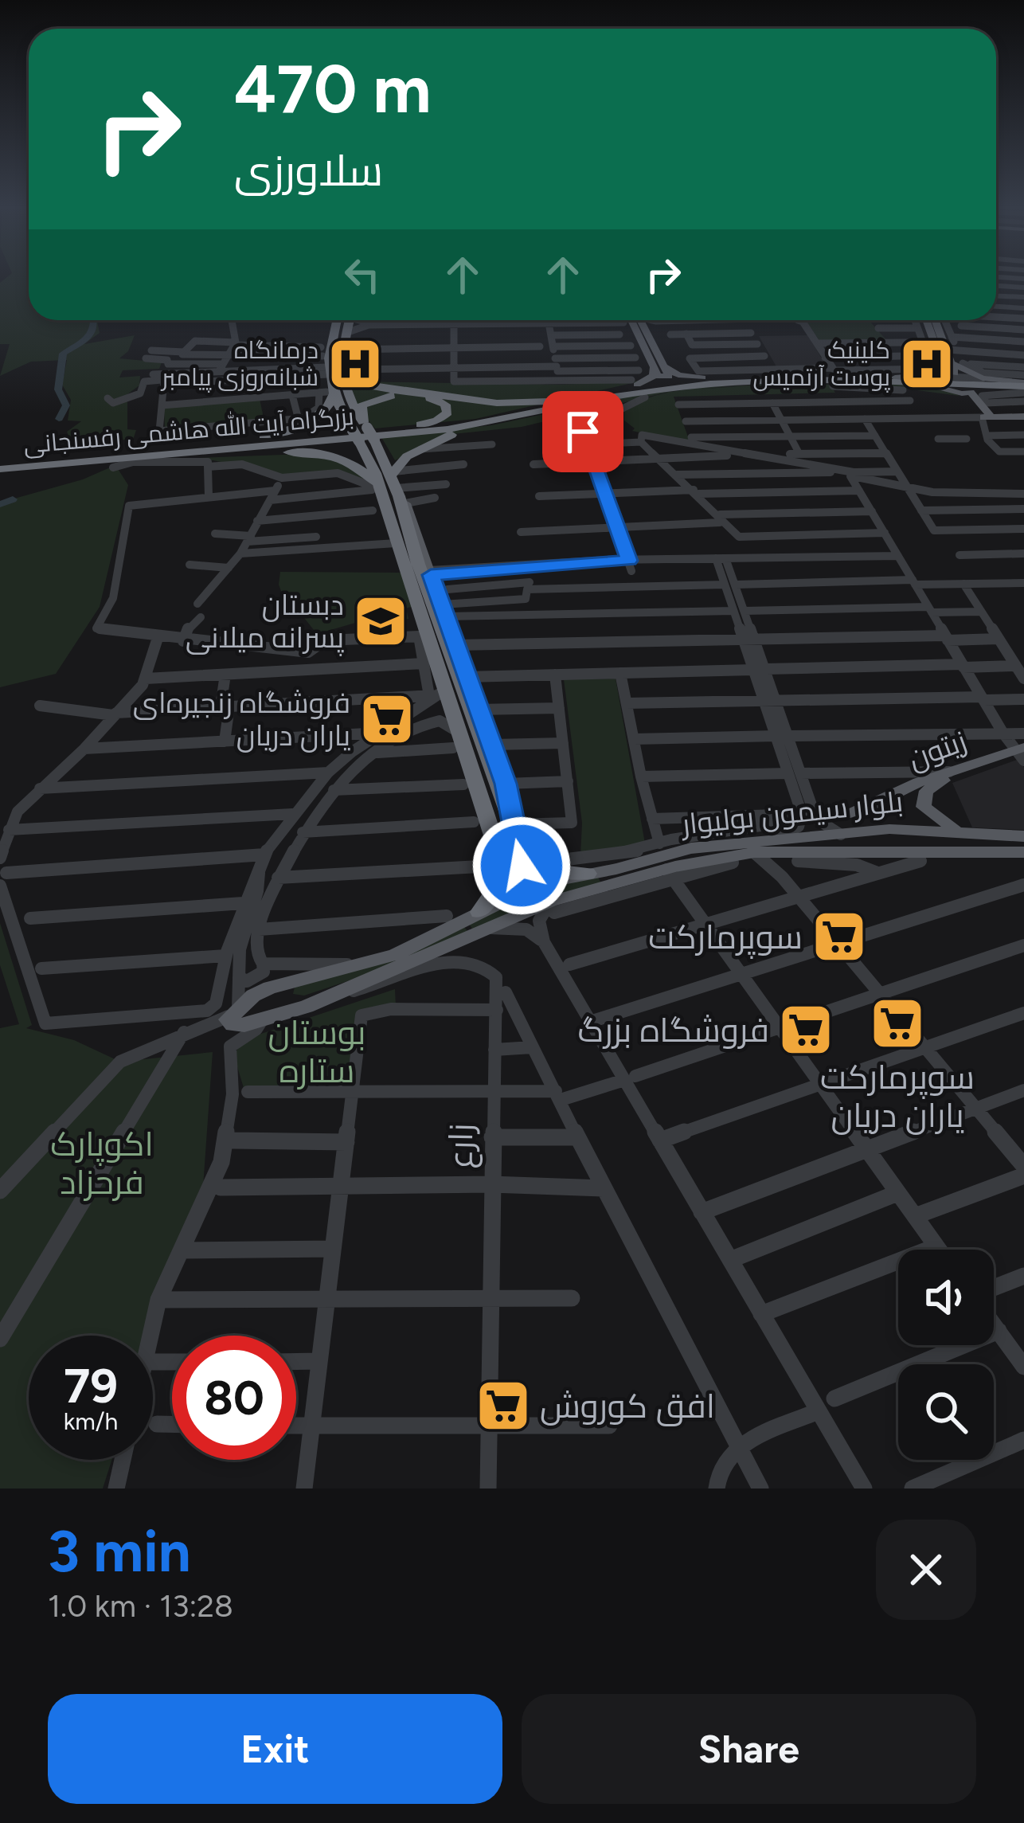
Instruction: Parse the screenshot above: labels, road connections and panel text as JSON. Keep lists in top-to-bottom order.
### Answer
{
  "streets": {
    "highway": ["بزرگراه آیت الله هاشمی رفسنجانی"],
    "main road": ["زیتون", "بلوار سیمون بولیوار"],
    "street": ["زارع"]
  },
  "crossings": [
    ["زیتون", "بلوار سیمون بولیوار"],
    ["بلوار سیمون بولیوار", "زارع"]
  ],
  "parks": ["بوستان ستاره", "اکوپارک فرحزاد"],
  "places": {
    "hospital": ["درمانگاه شبانه‌روزی پیامبر", "کلینیک پوست آرتمیس"],
    "school or university": ["دبستان پسرانه میلانی"],
    "supermarket": [
      "فروشگاه زنجیره‌ای یاران دریان",
      "سوپرمارکت",
      "سوپرمارکت یاران دریان",
      "فروشگاه بزرگ",
      "افق کوروش"
    ]
  },
  "page": {
    "turn": ["470 m", "سلاورزی"],
    "speed": "79 km/h",
    "limit": "80",
    "heading": ["3 min", "1.0 km · 13:28"],
    "buttons": ["Exit", "Share"]
  }
}
